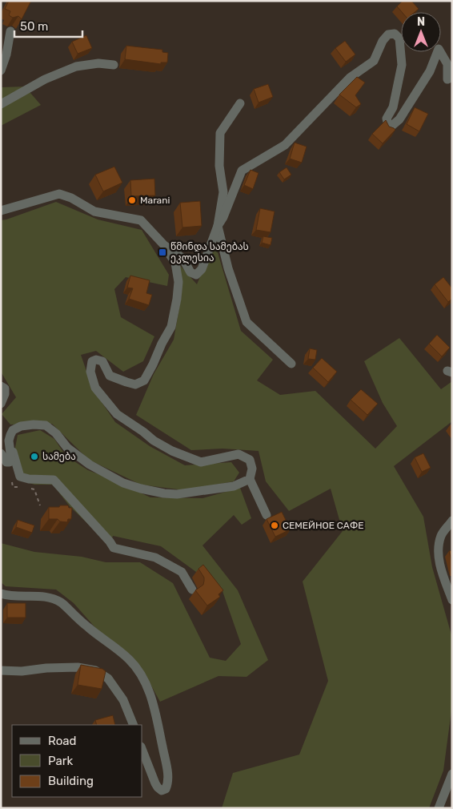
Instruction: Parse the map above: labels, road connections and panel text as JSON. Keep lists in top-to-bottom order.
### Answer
{
  "places": {
    "other": ["Marani", "სამება", "СЕМЕЙНОЕ САФЕ"],
    "transit": ["წმინდა სამებას ეკლესია"]
  },
  "legend": ["Road", "Park", "Building"],
  "scale_bar": "50 m",
  "north": "top"
}
